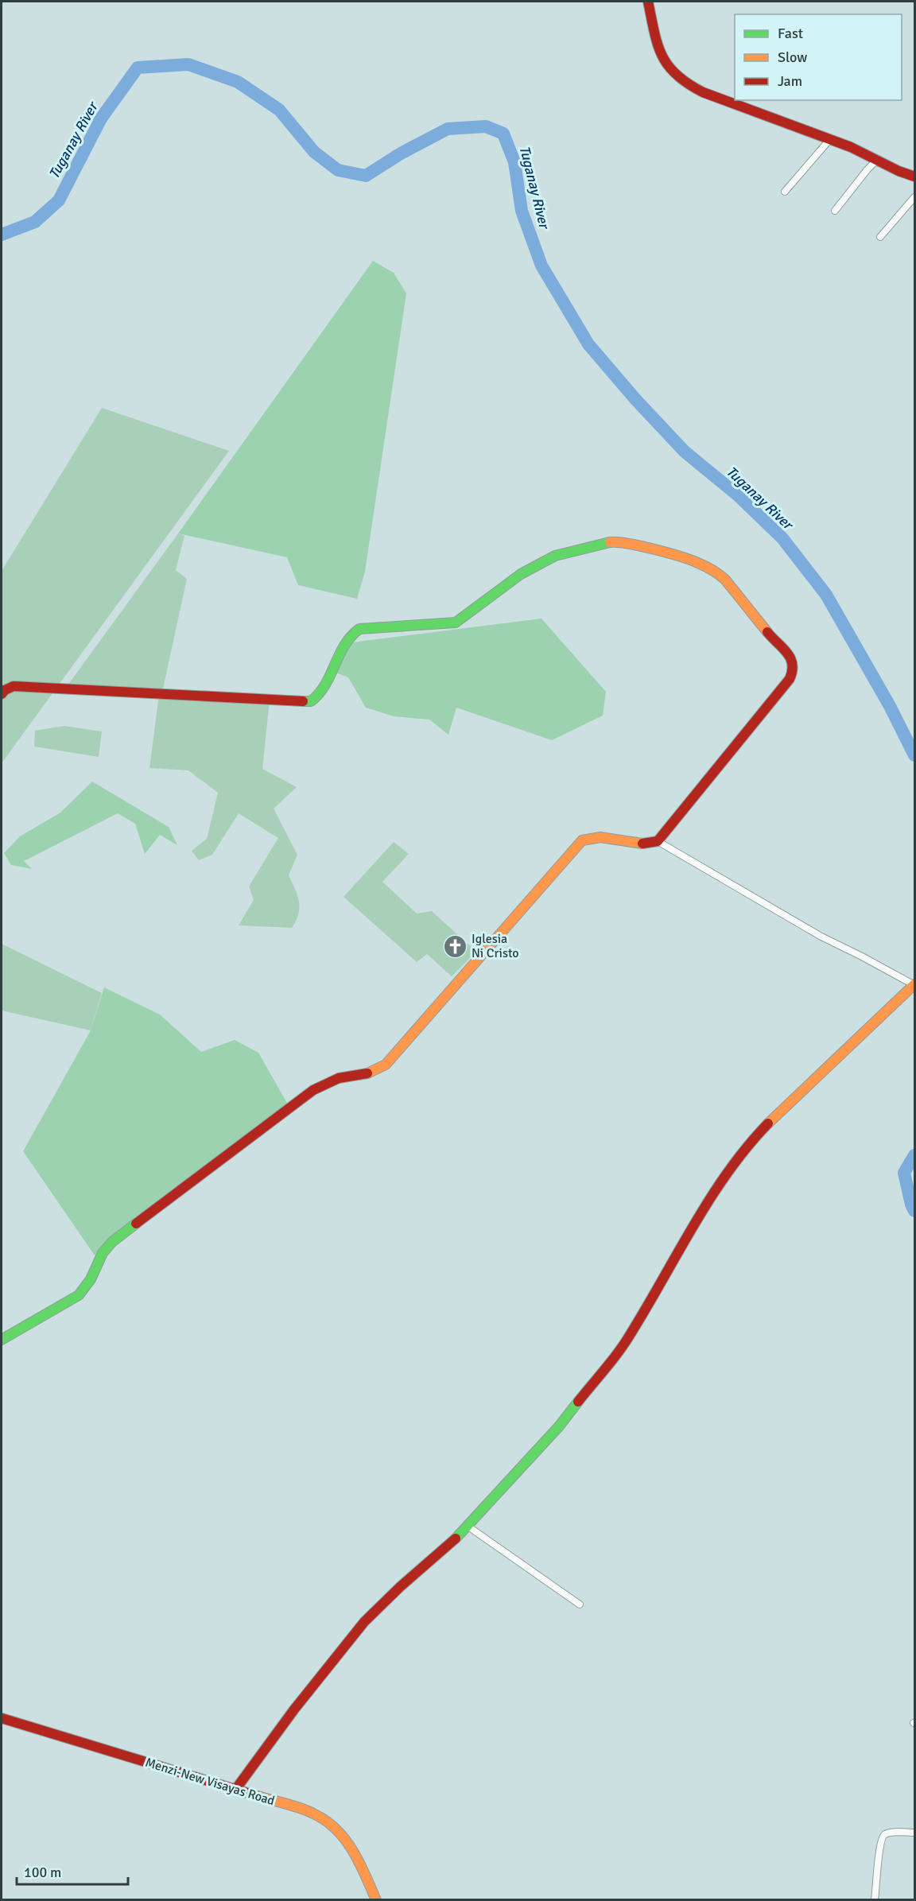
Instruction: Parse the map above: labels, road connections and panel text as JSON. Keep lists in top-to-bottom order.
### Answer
{
  "streets": {
    "street": ["Menzi-New Visayas Road"]
  },
  "water": ["Tuganay River"],
  "places": {
    "church": ["Iglesia Ni Cristo"]
  },
  "legend": ["Fast", "Slow", "Jam"],
  "scale_bar": "100 m"
}
